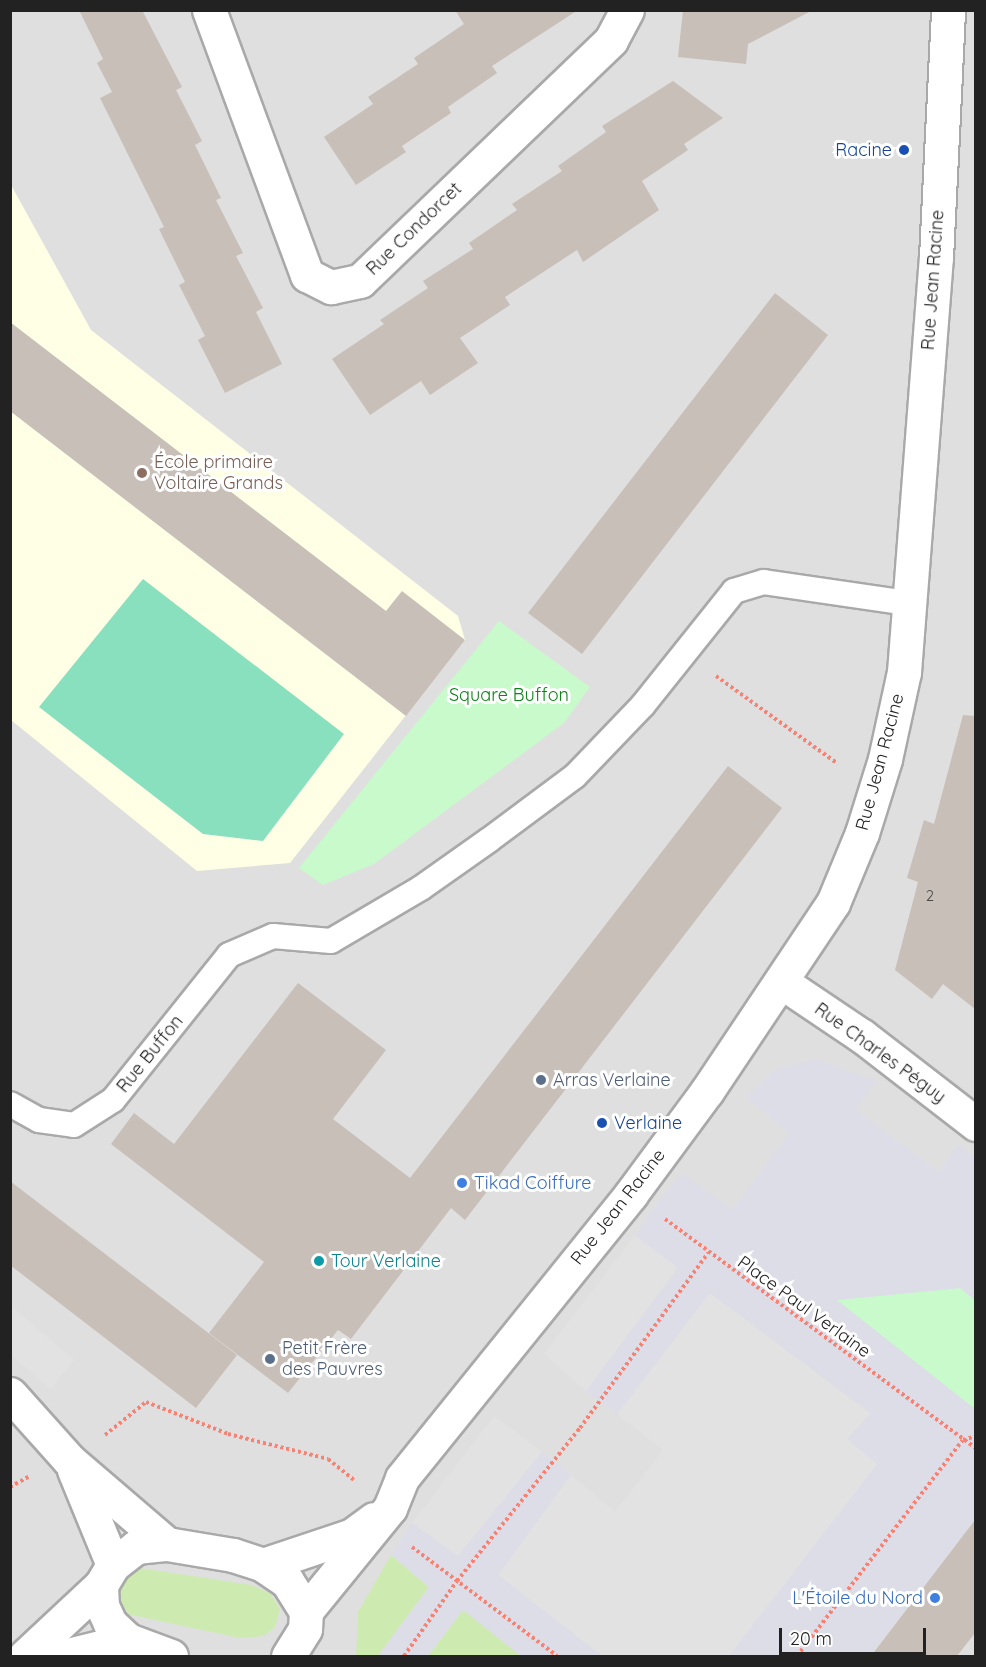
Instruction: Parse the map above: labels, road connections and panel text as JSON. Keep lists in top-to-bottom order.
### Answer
{
  "streets": {
    "street": ["Rue Condorcet", "Rue Jean Racine", "Rue Charles Péguy"],
    "lane": ["Rue Buffon"],
    "path": ["Place Paul Verlaine"]
  },
  "crossings": [
    ["Rue Jean Racine", "Rue Charles Péguy"],
    ["Rue Jean Racine", "Place Paul Verlaine"]
  ],
  "parks": ["Square Buffon"],
  "places": [
    "Racine",
    "École primaire Voltaire Grands",
    "Arras Verlaine",
    "Verlaine",
    "Tikad Coiffure",
    "Tour Verlaine",
    "Petit Frère des Pauvres",
    "L'Étoile du Nord"
  ],
  "house_numbers": ["2"],
  "scale_bar": "20 m"
}
